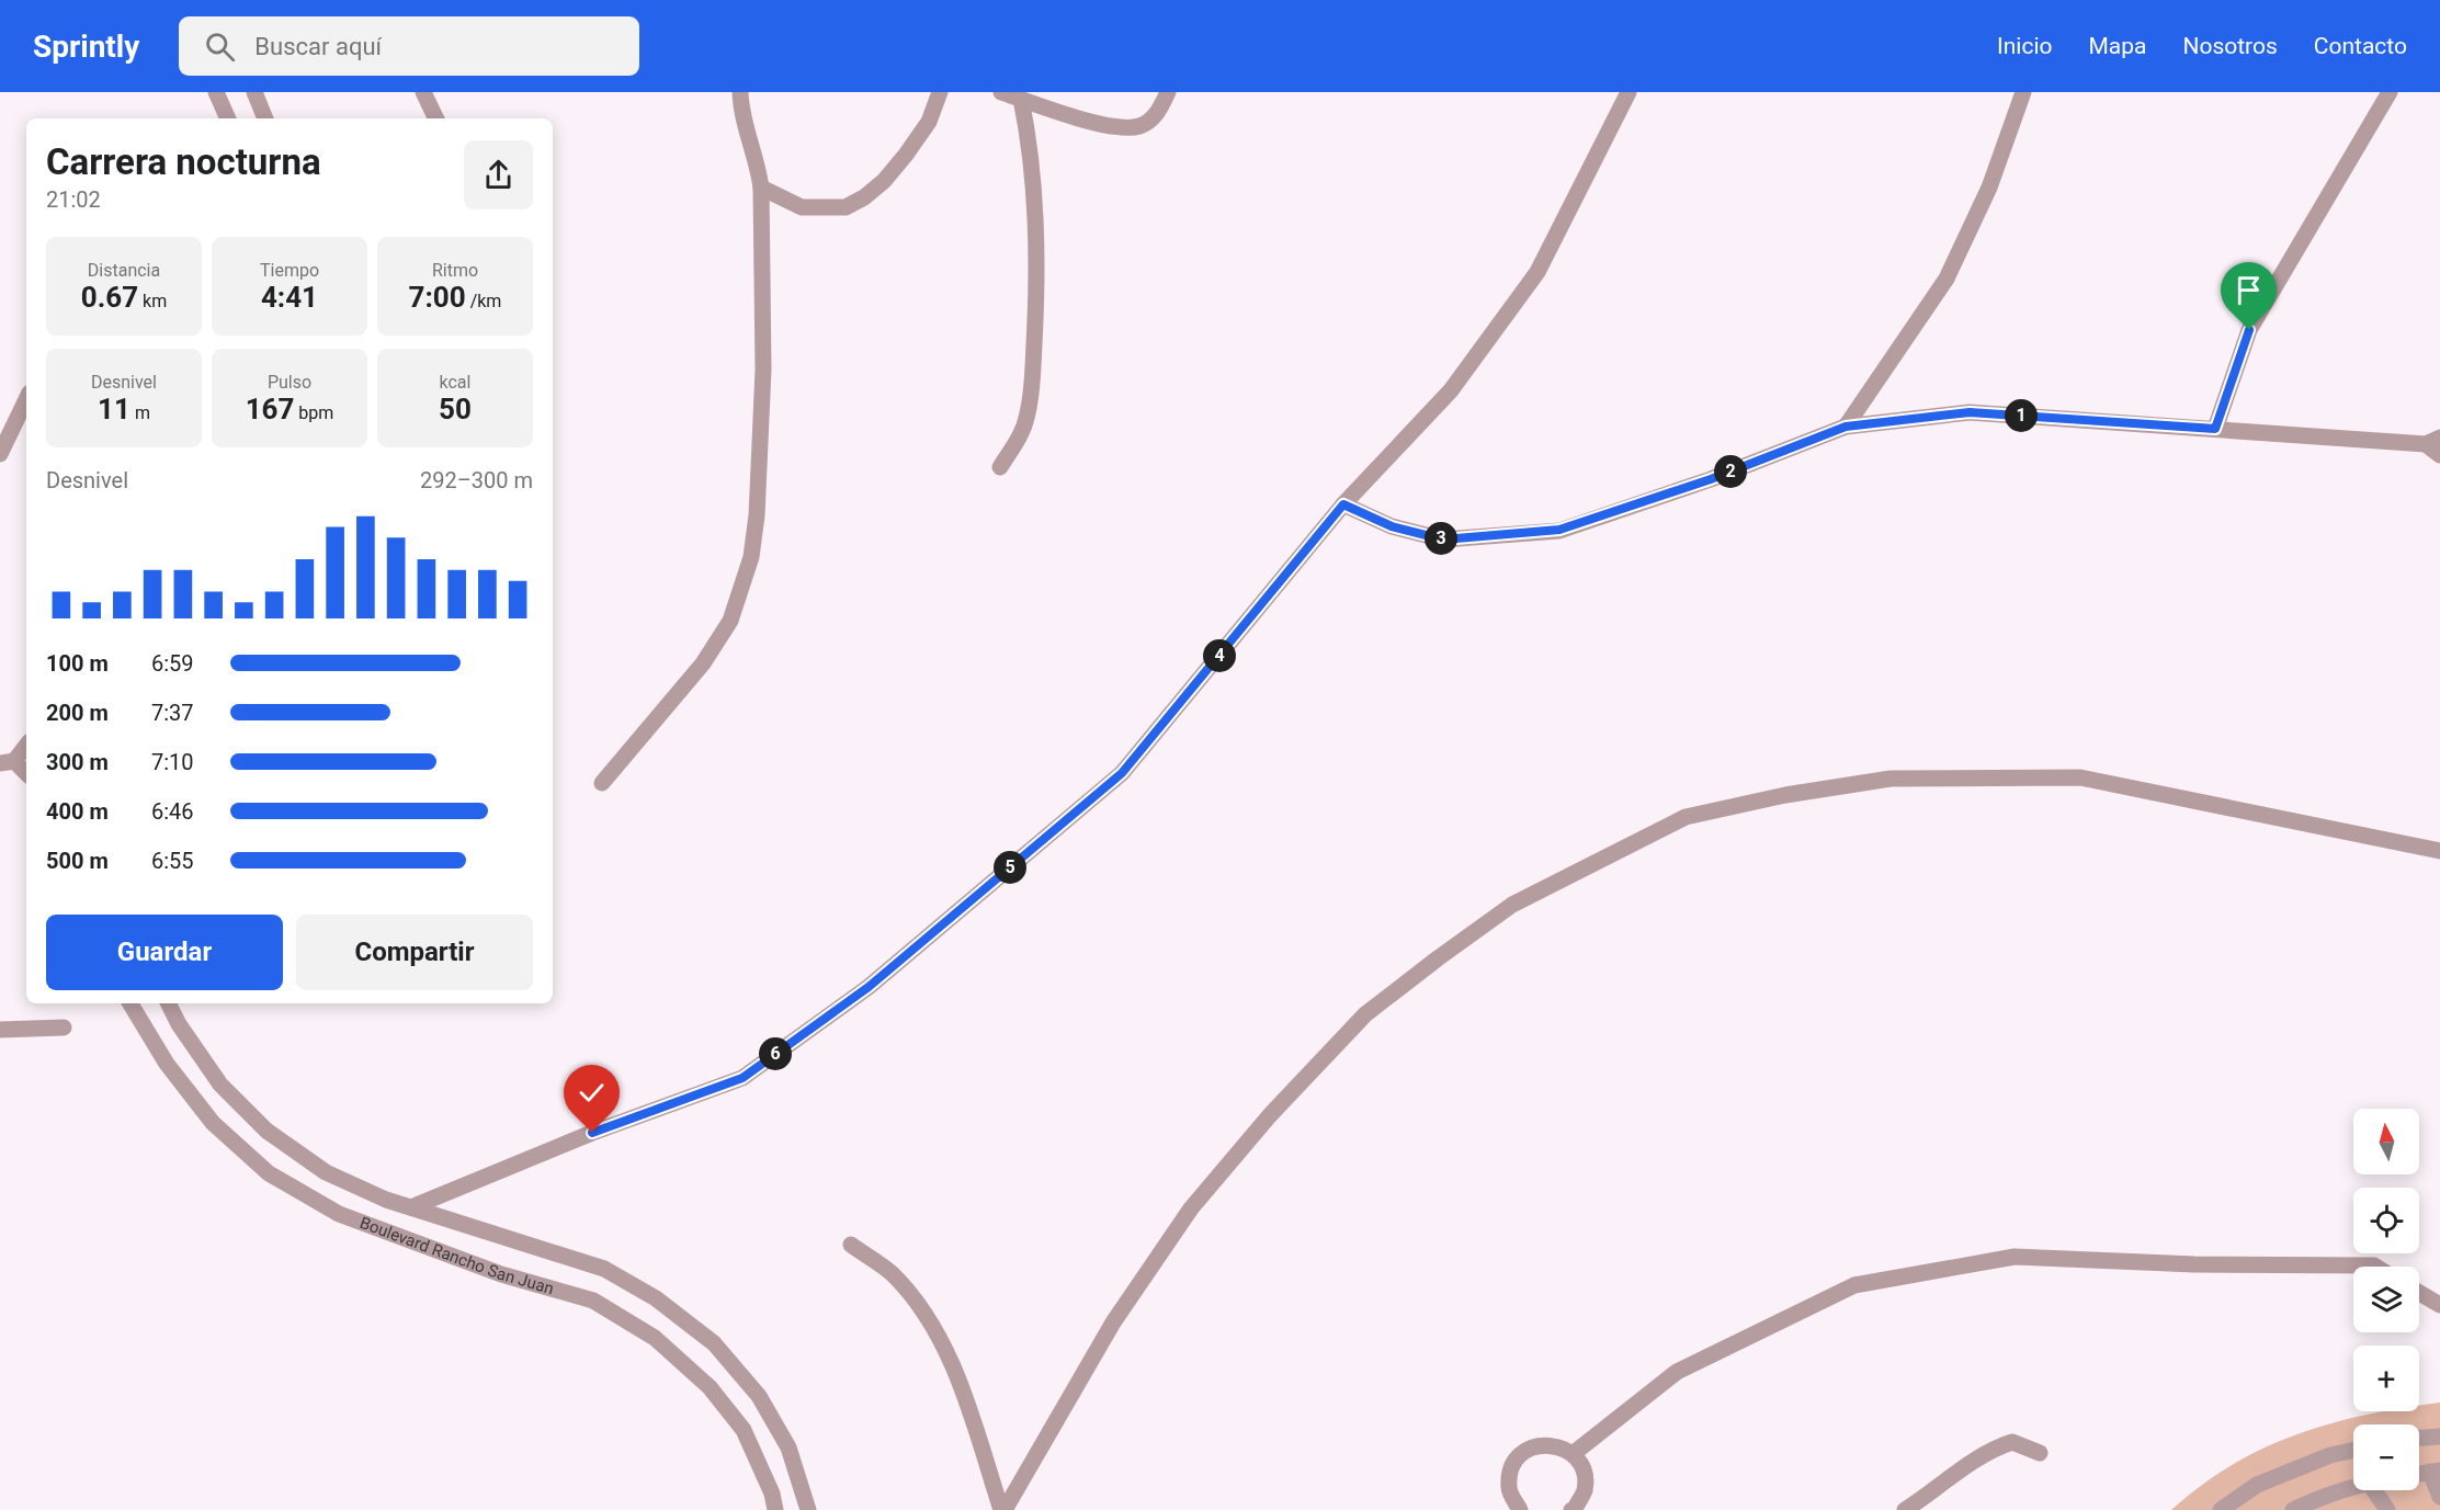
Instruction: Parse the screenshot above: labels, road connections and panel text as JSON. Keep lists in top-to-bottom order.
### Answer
{
  "streets": {
    "street": ["Boulevard Rancho San Juan"]
  },
  "north": "top",
  "page": {
    "header": "Sprintly",
    "search": "Buscar aquí",
    "nav": [
      "Inicio",
      "Mapa",
      "Nosotros",
      "Contacto"
    ],
    "heading": ["Carrera nocturna", "21:02"],
    "stats": [
      ["Distancia", "0.67 km"],
      ["Tiempo", "4:41"],
      ["Ritmo", "7:00 /km"],
      ["Desnivel", "11 m"],
      ["Pulso", "167 bpm"],
      ["kcal", "50"]
    ],
    "pins": [
      "1",
      "2",
      "3",
      "4",
      "5",
      "6"
    ],
    "chart": ["Desnivel", "292–300 m"],
    "list": [
      {
        "name": "100 m",
        "note": "6:59"
      },
      {
        "name": "200 m",
        "note": "7:37"
      },
      {
        "name": "300 m",
        "note": "7:10"
      },
      {
        "name": "400 m",
        "note": "6:46"
      },
      {
        "name": "500 m",
        "note": "6:55"
      }
    ],
    "buttons": ["Guardar", "Compartir"],
    "map_buttons": ["+", "−"]
  }
}
